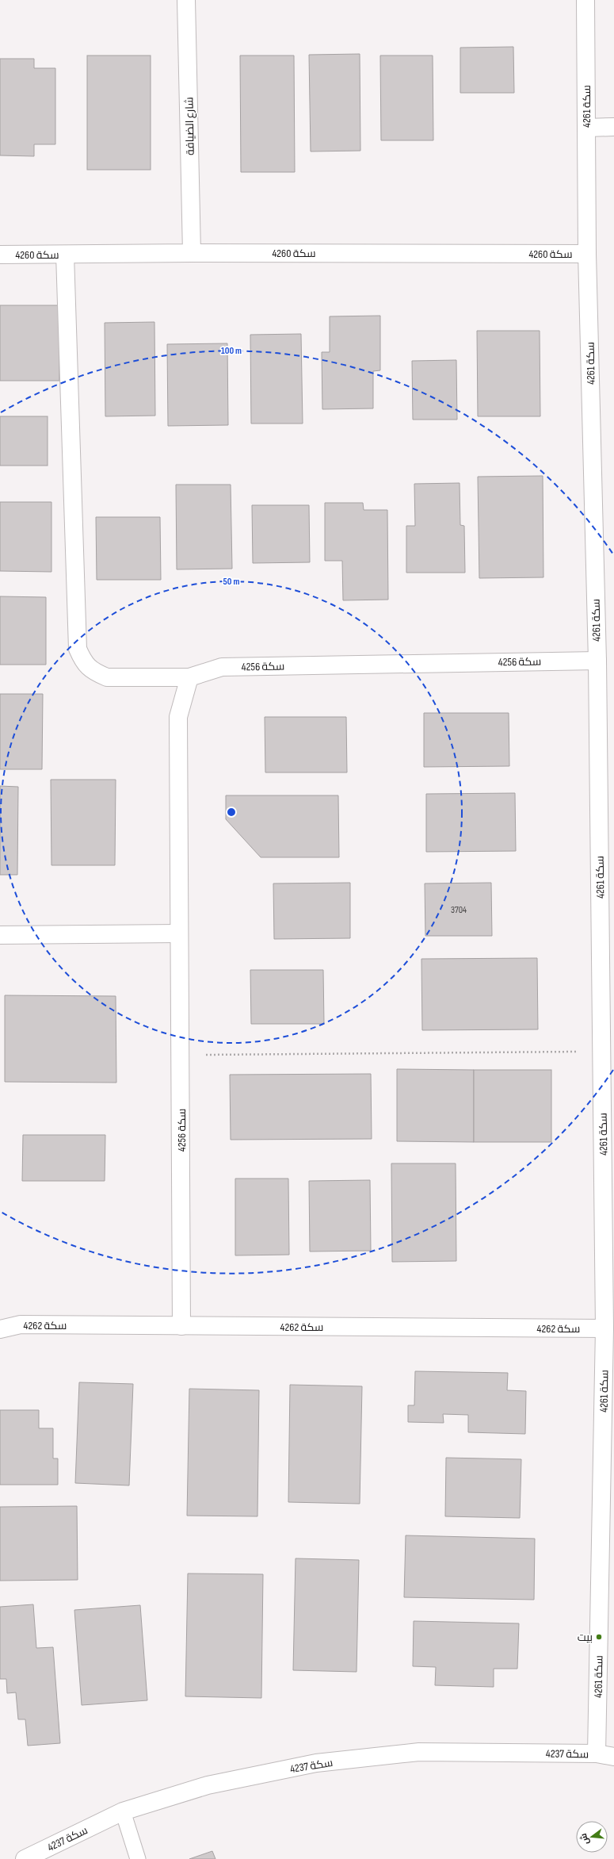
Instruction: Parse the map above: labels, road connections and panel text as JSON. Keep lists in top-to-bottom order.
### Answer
{
  "streets": {
    "street": [
      "سكة 4261",
      "شارع الضيافة",
      "سكة 4260",
      "سكة 4256",
      "سكة 4262",
      "سكة 4237"
    ]
  },
  "crossings": [
    ["سكة 4261", "سكة 4260"],
    ["سكة 4261", "سكة 4256"],
    ["سكة 4261", "سكة 4262"],
    ["سكة 4261", "سكة 4237"],
    ["شارع الضيافة", "سكة 4260"],
    ["سكة 4256", "سكة 4262"]
  ],
  "places": ["بيت"],
  "house_numbers": ["3704"],
  "north": "left",
  "rings": ["100 m", "50 m"]
}
